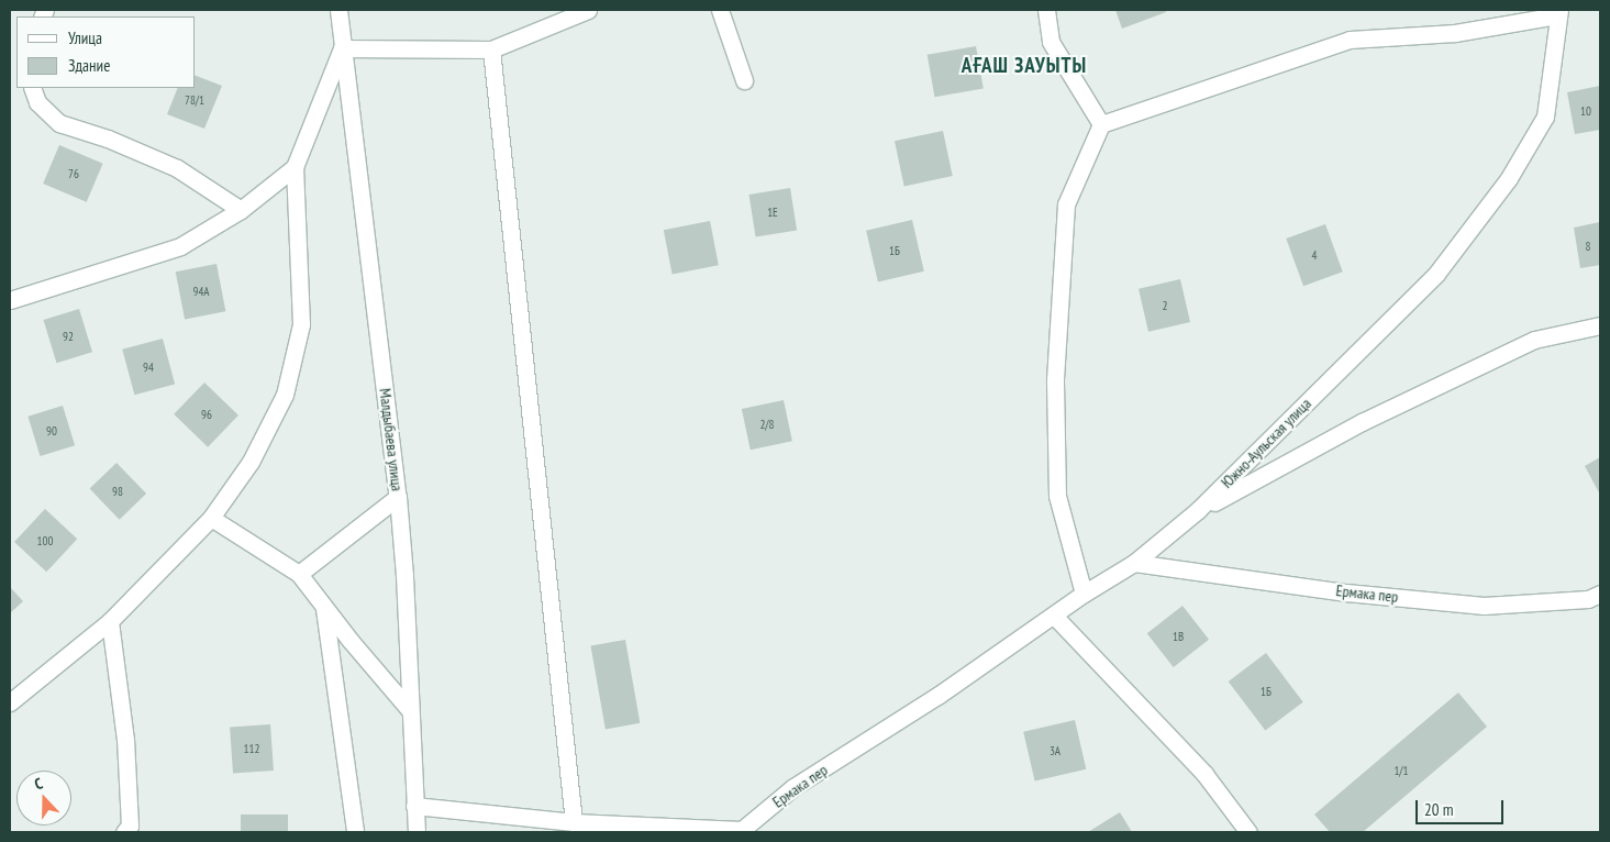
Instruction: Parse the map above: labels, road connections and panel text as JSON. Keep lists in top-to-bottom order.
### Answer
{
  "streets": {
    "street": ["Малдыбаева улица", "Южно-Аульская улица", "Ермака пер"]
  },
  "crossings": [
    ["Малдыбаева улица", "Ермака пер"],
    ["Южно-Аульская улица", "Ермака пер"]
  ],
  "districts": ["АҒАШ ЗАУЫТЫ"],
  "house_numbers": [
    "78/1",
    "10",
    "76",
    "1Е",
    "8",
    "1Б",
    "4",
    "94А",
    "2",
    "92",
    "94",
    "96",
    "2/8",
    "90",
    "98",
    "100",
    "1В",
    "1Б",
    "112",
    "3А",
    "1/1"
  ],
  "legend": ["Улица", "Здание"],
  "scale_bar": "20 m",
  "north": "top"
}
